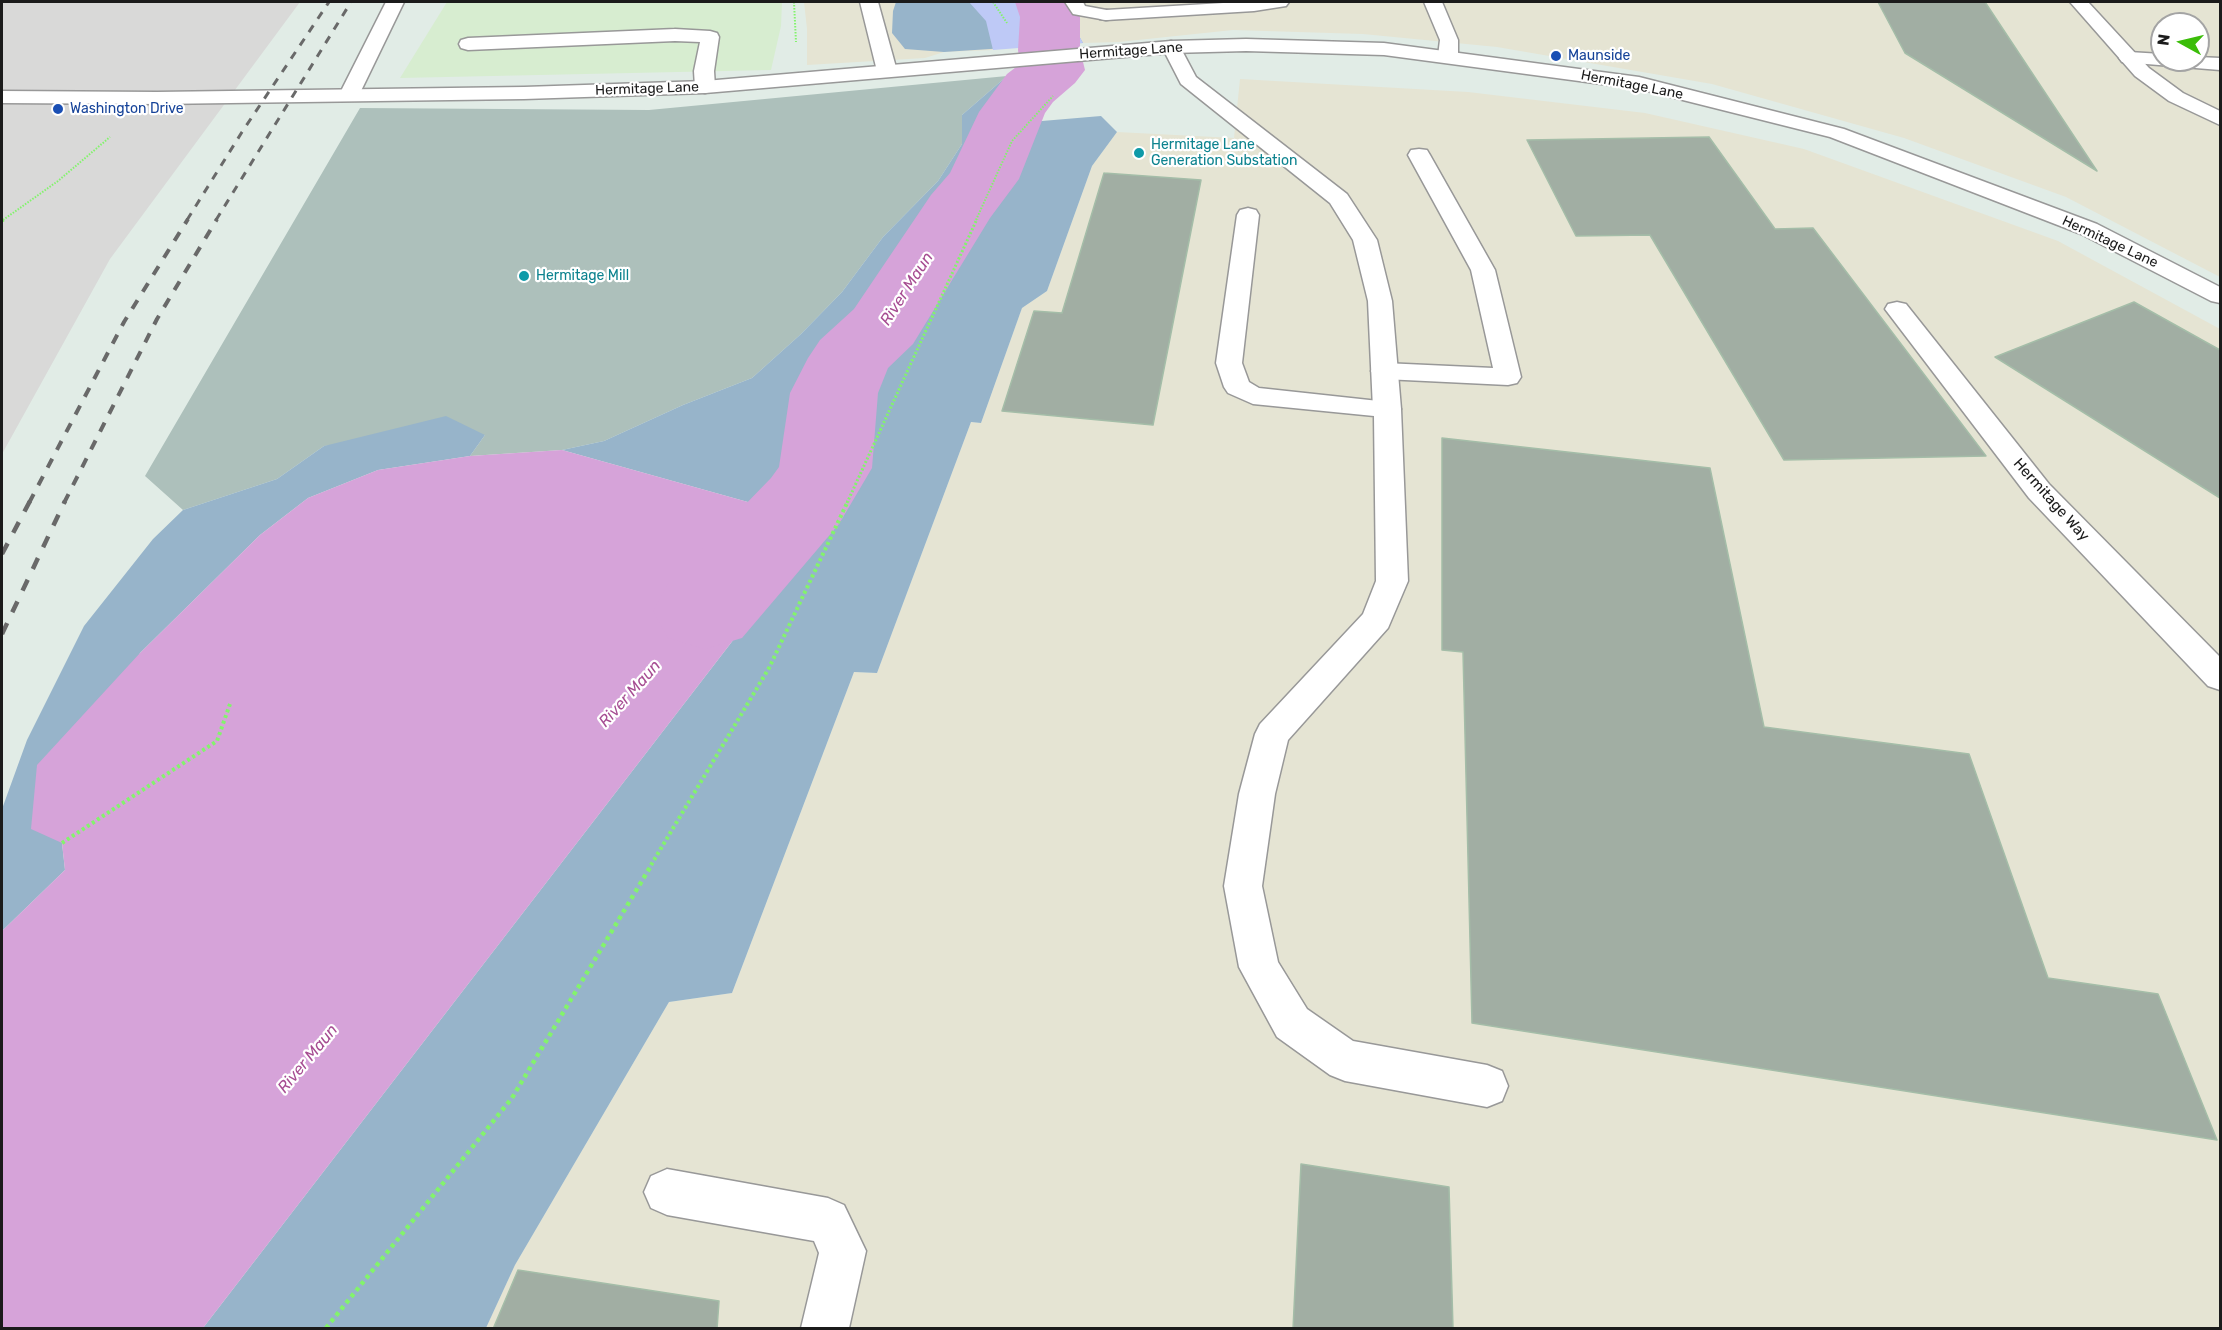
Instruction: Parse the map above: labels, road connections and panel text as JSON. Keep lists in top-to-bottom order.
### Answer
{
  "streets": {
    "street": ["Hermitage Lane", "Hermitage Way"]
  },
  "water": ["River Maun"],
  "places": [
    "Maunside",
    "Washington Drive",
    "Hermitage Lane Generation Substation",
    "Hermitage Mill"
  ],
  "north": "left"
}
